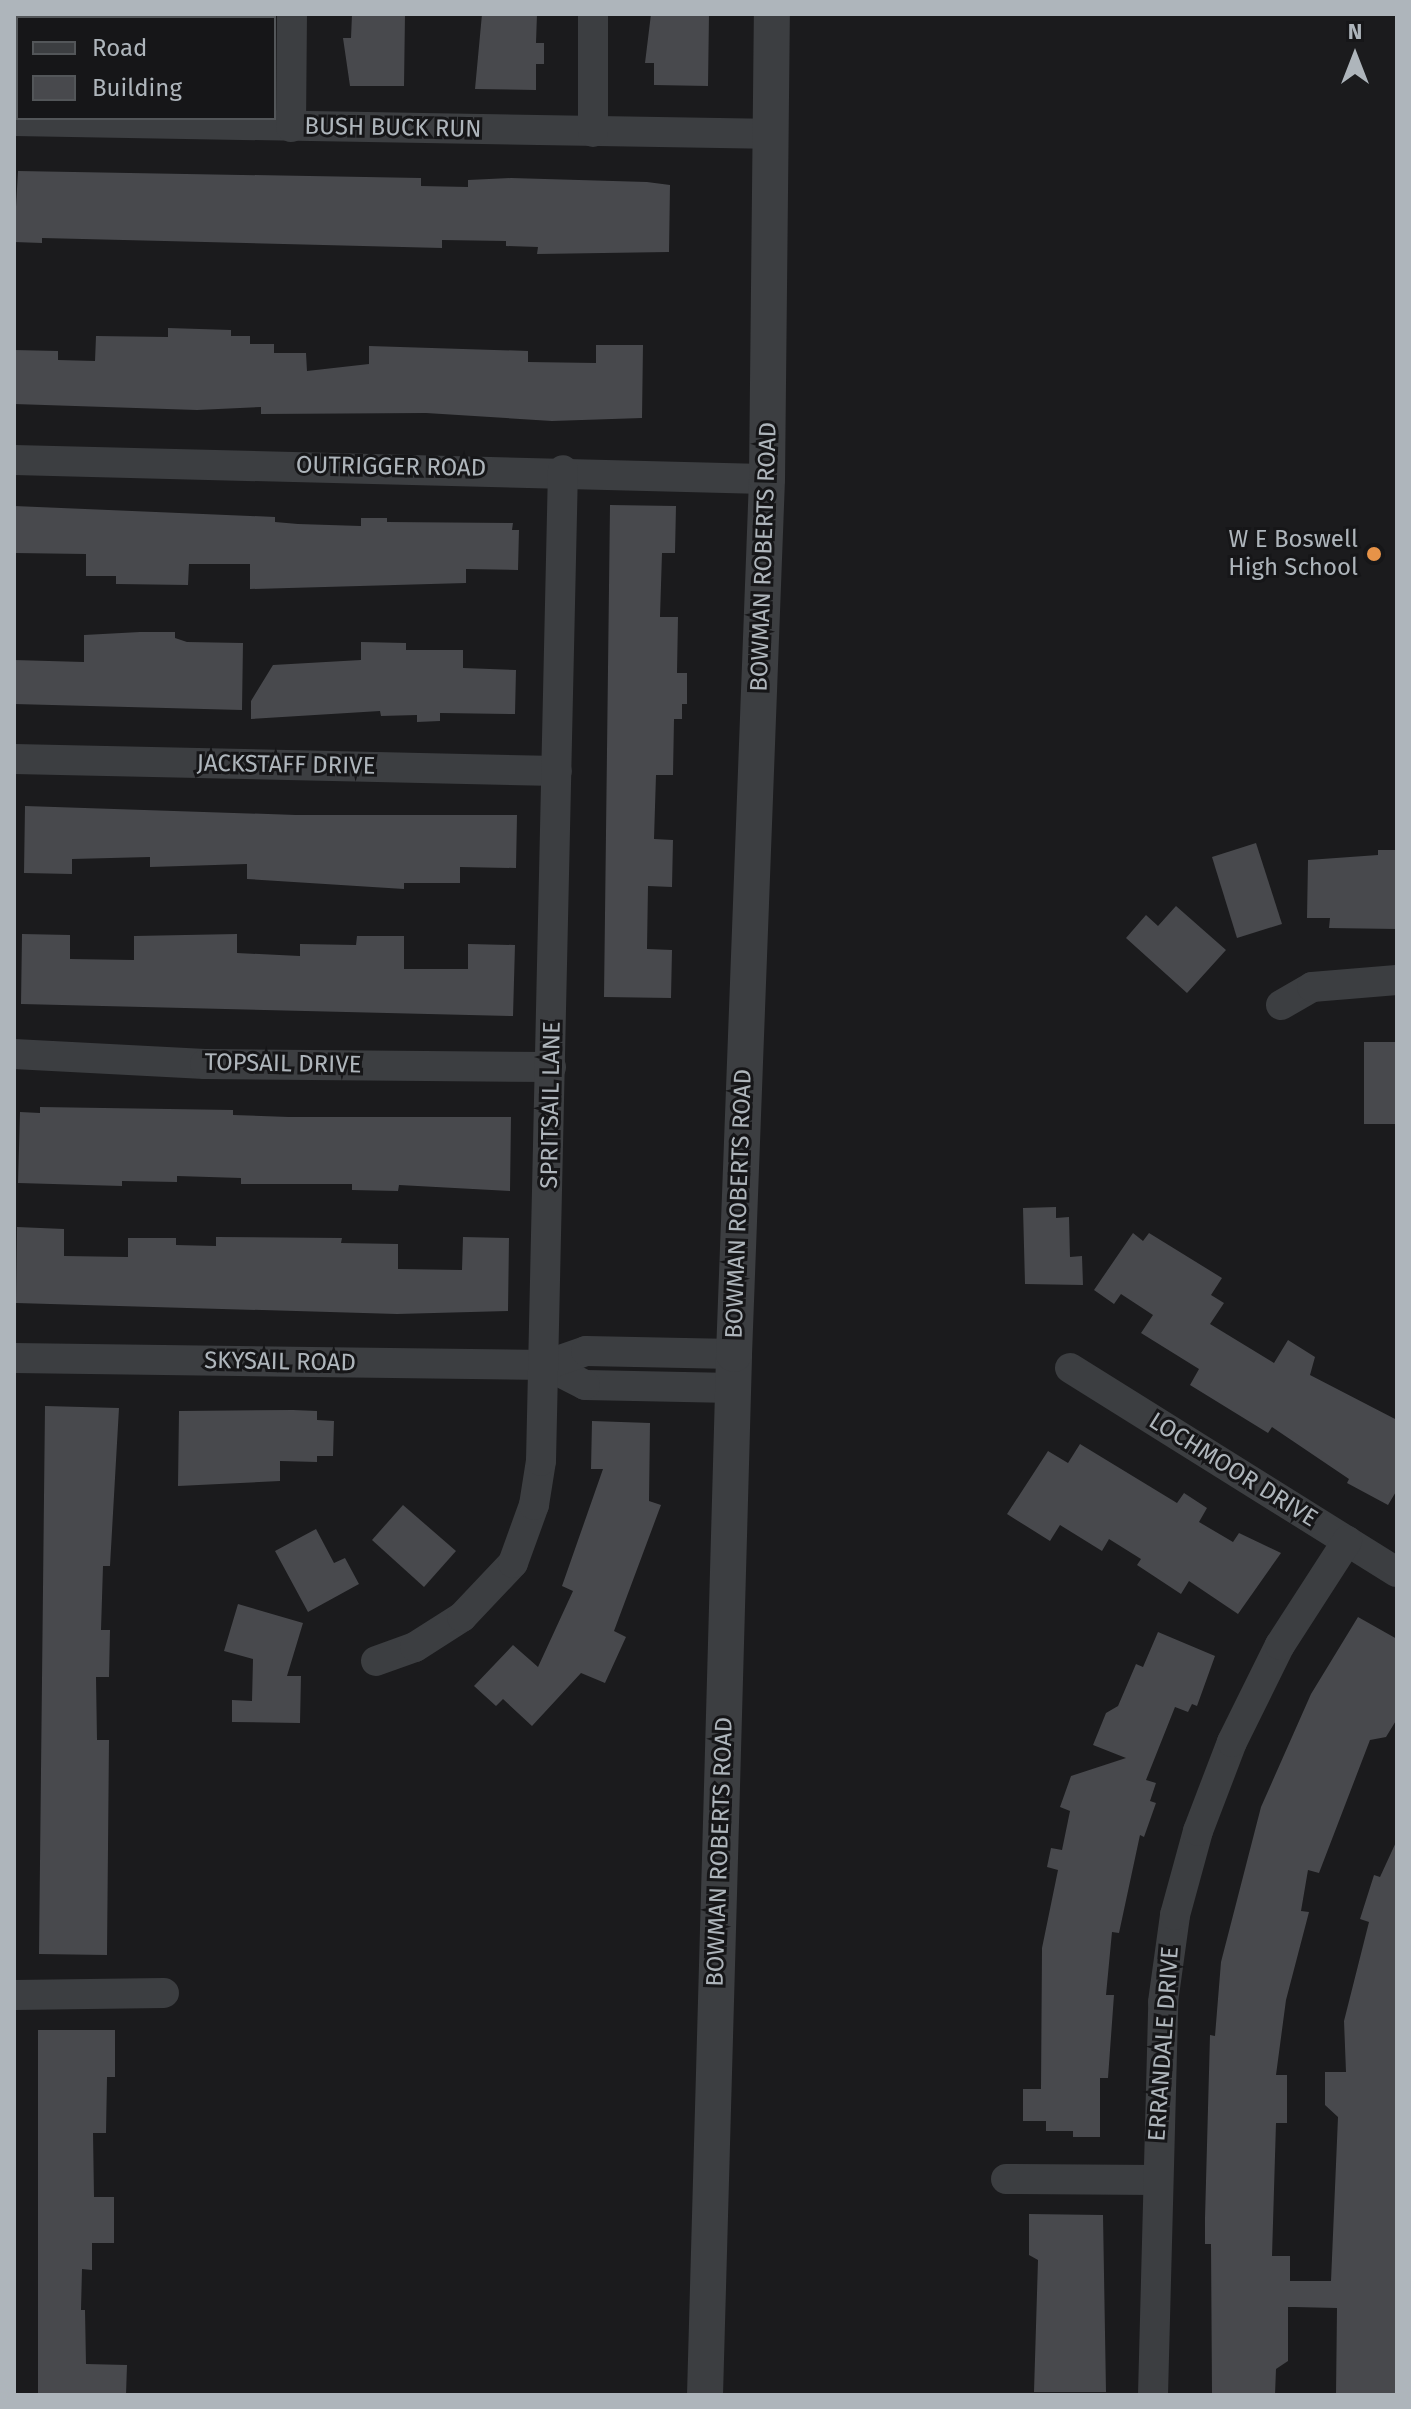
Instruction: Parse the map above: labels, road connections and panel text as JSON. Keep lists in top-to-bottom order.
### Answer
{
  "streets": {
    "street": [
      "BUSH BUCK RUN",
      "OUTRIGGER ROAD",
      "BOWMAN ROBERTS ROAD",
      "JACKSTAFF DRIVE",
      "TOPSAIL DRIVE",
      "SPRITSAIL LANE",
      "SKYSAIL ROAD",
      "LOCHMOOR DRIVE",
      "ERRANDALE DRIVE"
    ]
  },
  "crossings": [
    ["BUSH BUCK RUN", "BOWMAN ROBERTS ROAD"],
    ["OUTRIGGER ROAD", "BOWMAN ROBERTS ROAD"],
    ["OUTRIGGER ROAD", "SPRITSAIL LANE"],
    ["BOWMAN ROBERTS ROAD", "SKYSAIL ROAD"],
    ["JACKSTAFF DRIVE", "SPRITSAIL LANE"],
    ["TOPSAIL DRIVE", "SPRITSAIL LANE"],
    ["SPRITSAIL LANE", "SKYSAIL ROAD"],
    ["LOCHMOOR DRIVE", "ERRANDALE DRIVE"]
  ],
  "places": ["W E Boswell High School"],
  "legend": ["Road", "Building"],
  "north": "top"
}
